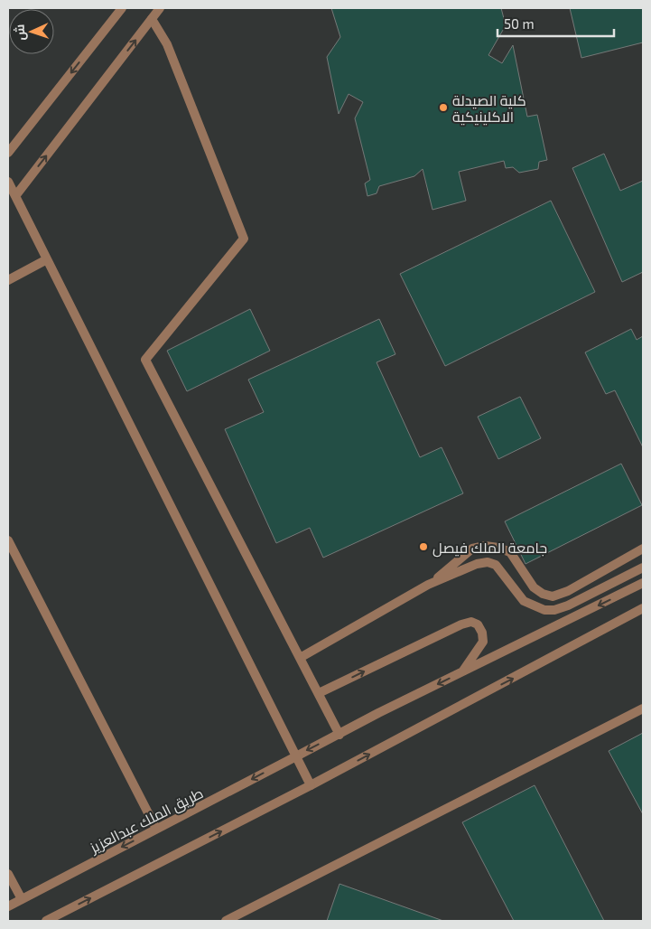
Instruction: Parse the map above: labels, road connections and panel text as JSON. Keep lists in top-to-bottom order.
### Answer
{
  "streets": {
    "street": ["طريق الملك عبدالعزيز"]
  },
  "places": ["كلية الصيدلة الاكلينيكية", "جامعة الملك فيصل"],
  "scale_bar": "50 m",
  "north": "left"
}
